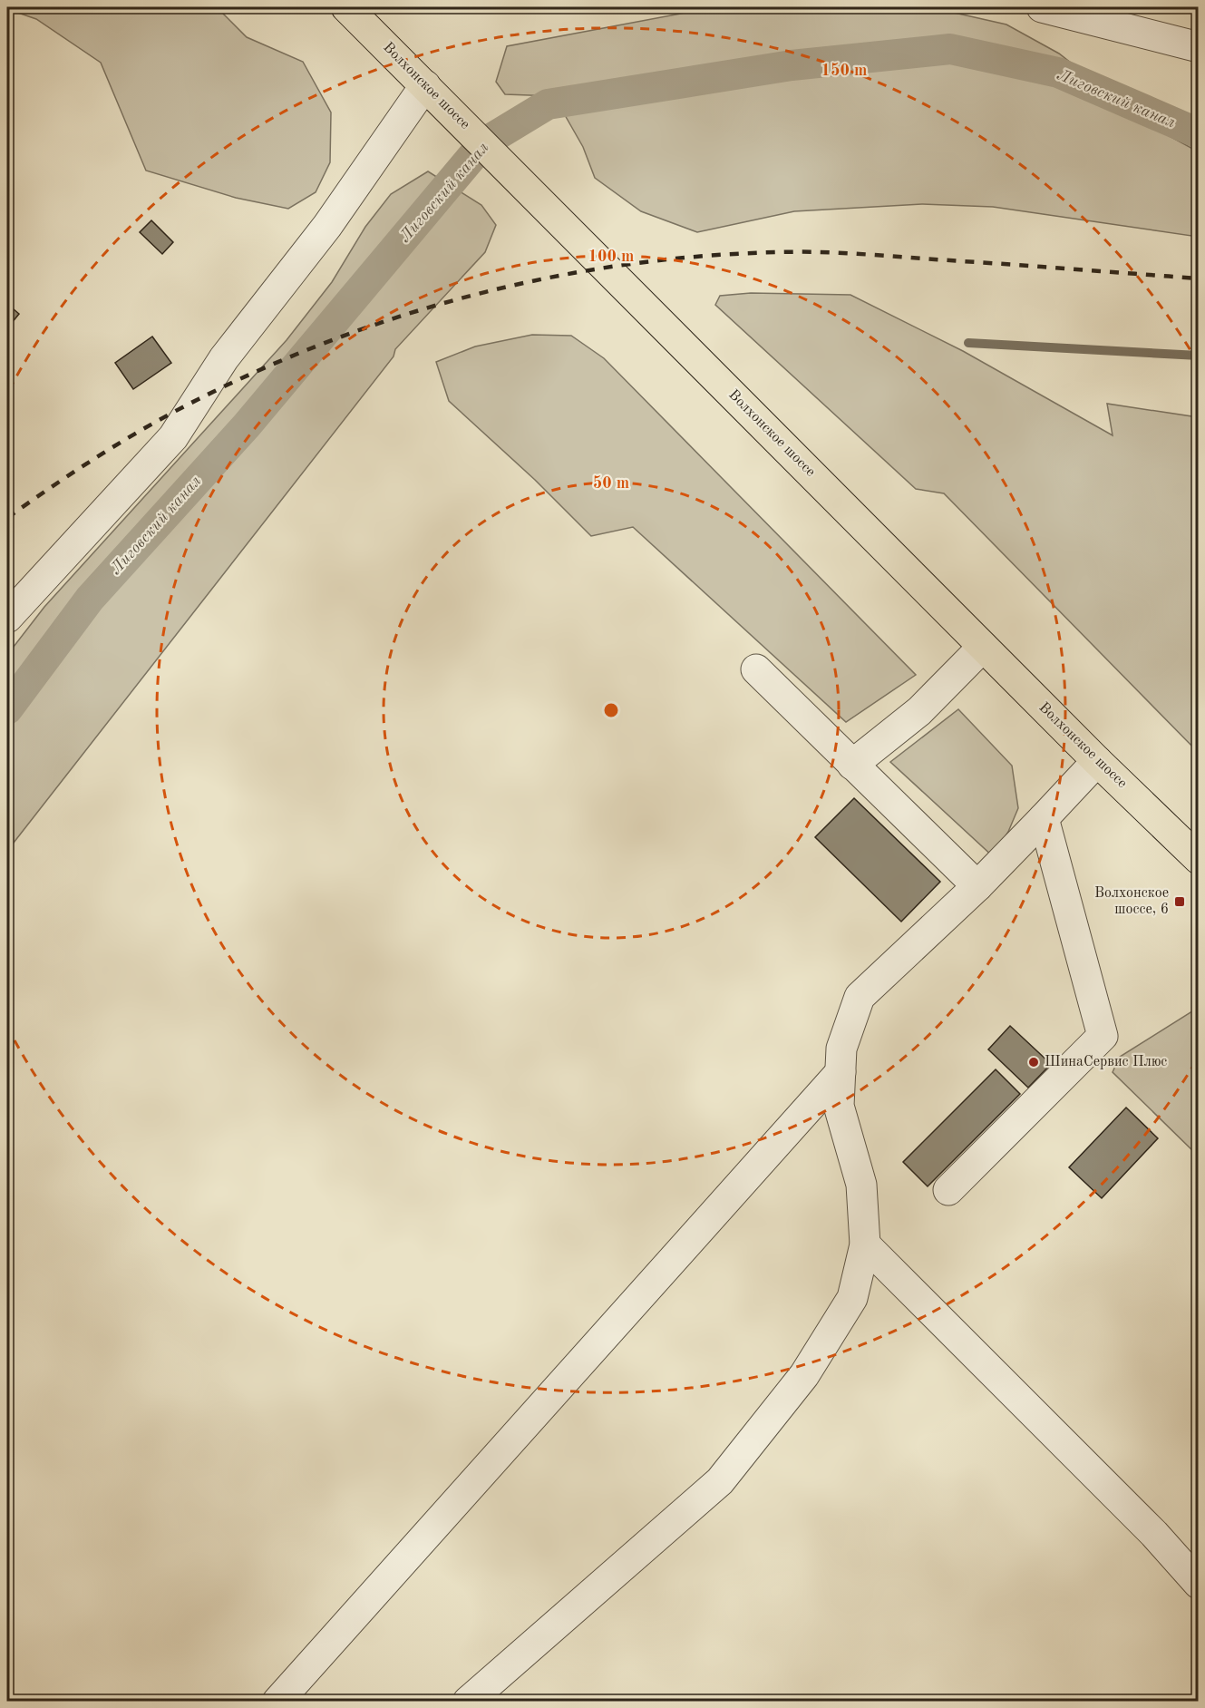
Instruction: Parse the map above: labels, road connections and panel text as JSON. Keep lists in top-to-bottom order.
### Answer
{
  "streets": {
    "main road": ["Волхонское шоссе"]
  },
  "water": ["Лиговский канал"],
  "places": {
    "transit": ["Волхонское шоссе, 6"],
    "other": ["ШинаСервис Плюс"]
  },
  "rings": ["150 m", "100 m", "50 m"]
}
